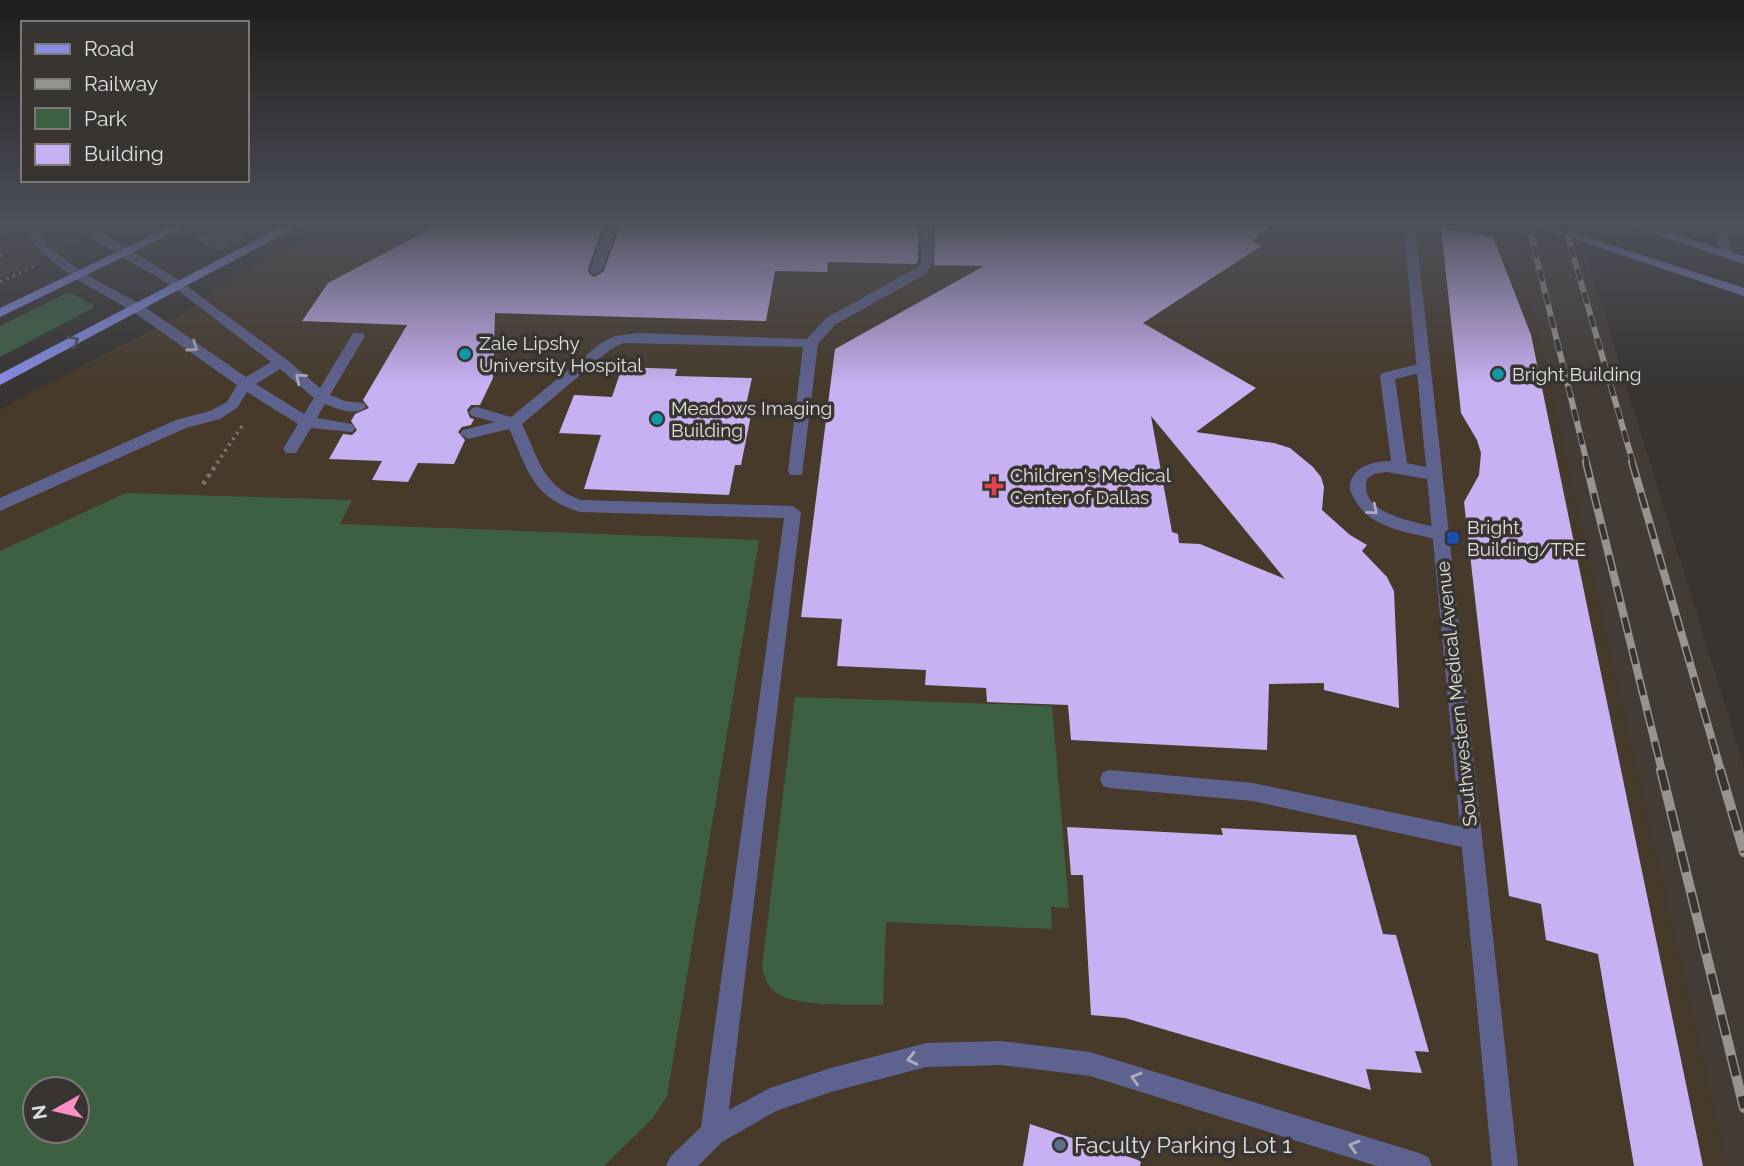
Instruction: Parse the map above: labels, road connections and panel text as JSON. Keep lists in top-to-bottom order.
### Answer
{
  "streets": {
    "street": ["Southwestern Medical Avenue"]
  },
  "places": {
    "other": [
      "Zale Lipshy University Hospital",
      "Bright Building",
      "Meadows Imaging Building",
      "Faculty Parking Lot 1"
    ],
    "health": ["Children's Medical Center of Dallas"],
    "transit": ["Bright Building/TRE"]
  },
  "legend": [
    "Road",
    "Railway",
    "Park",
    "Building"
  ],
  "north": "left"
}
